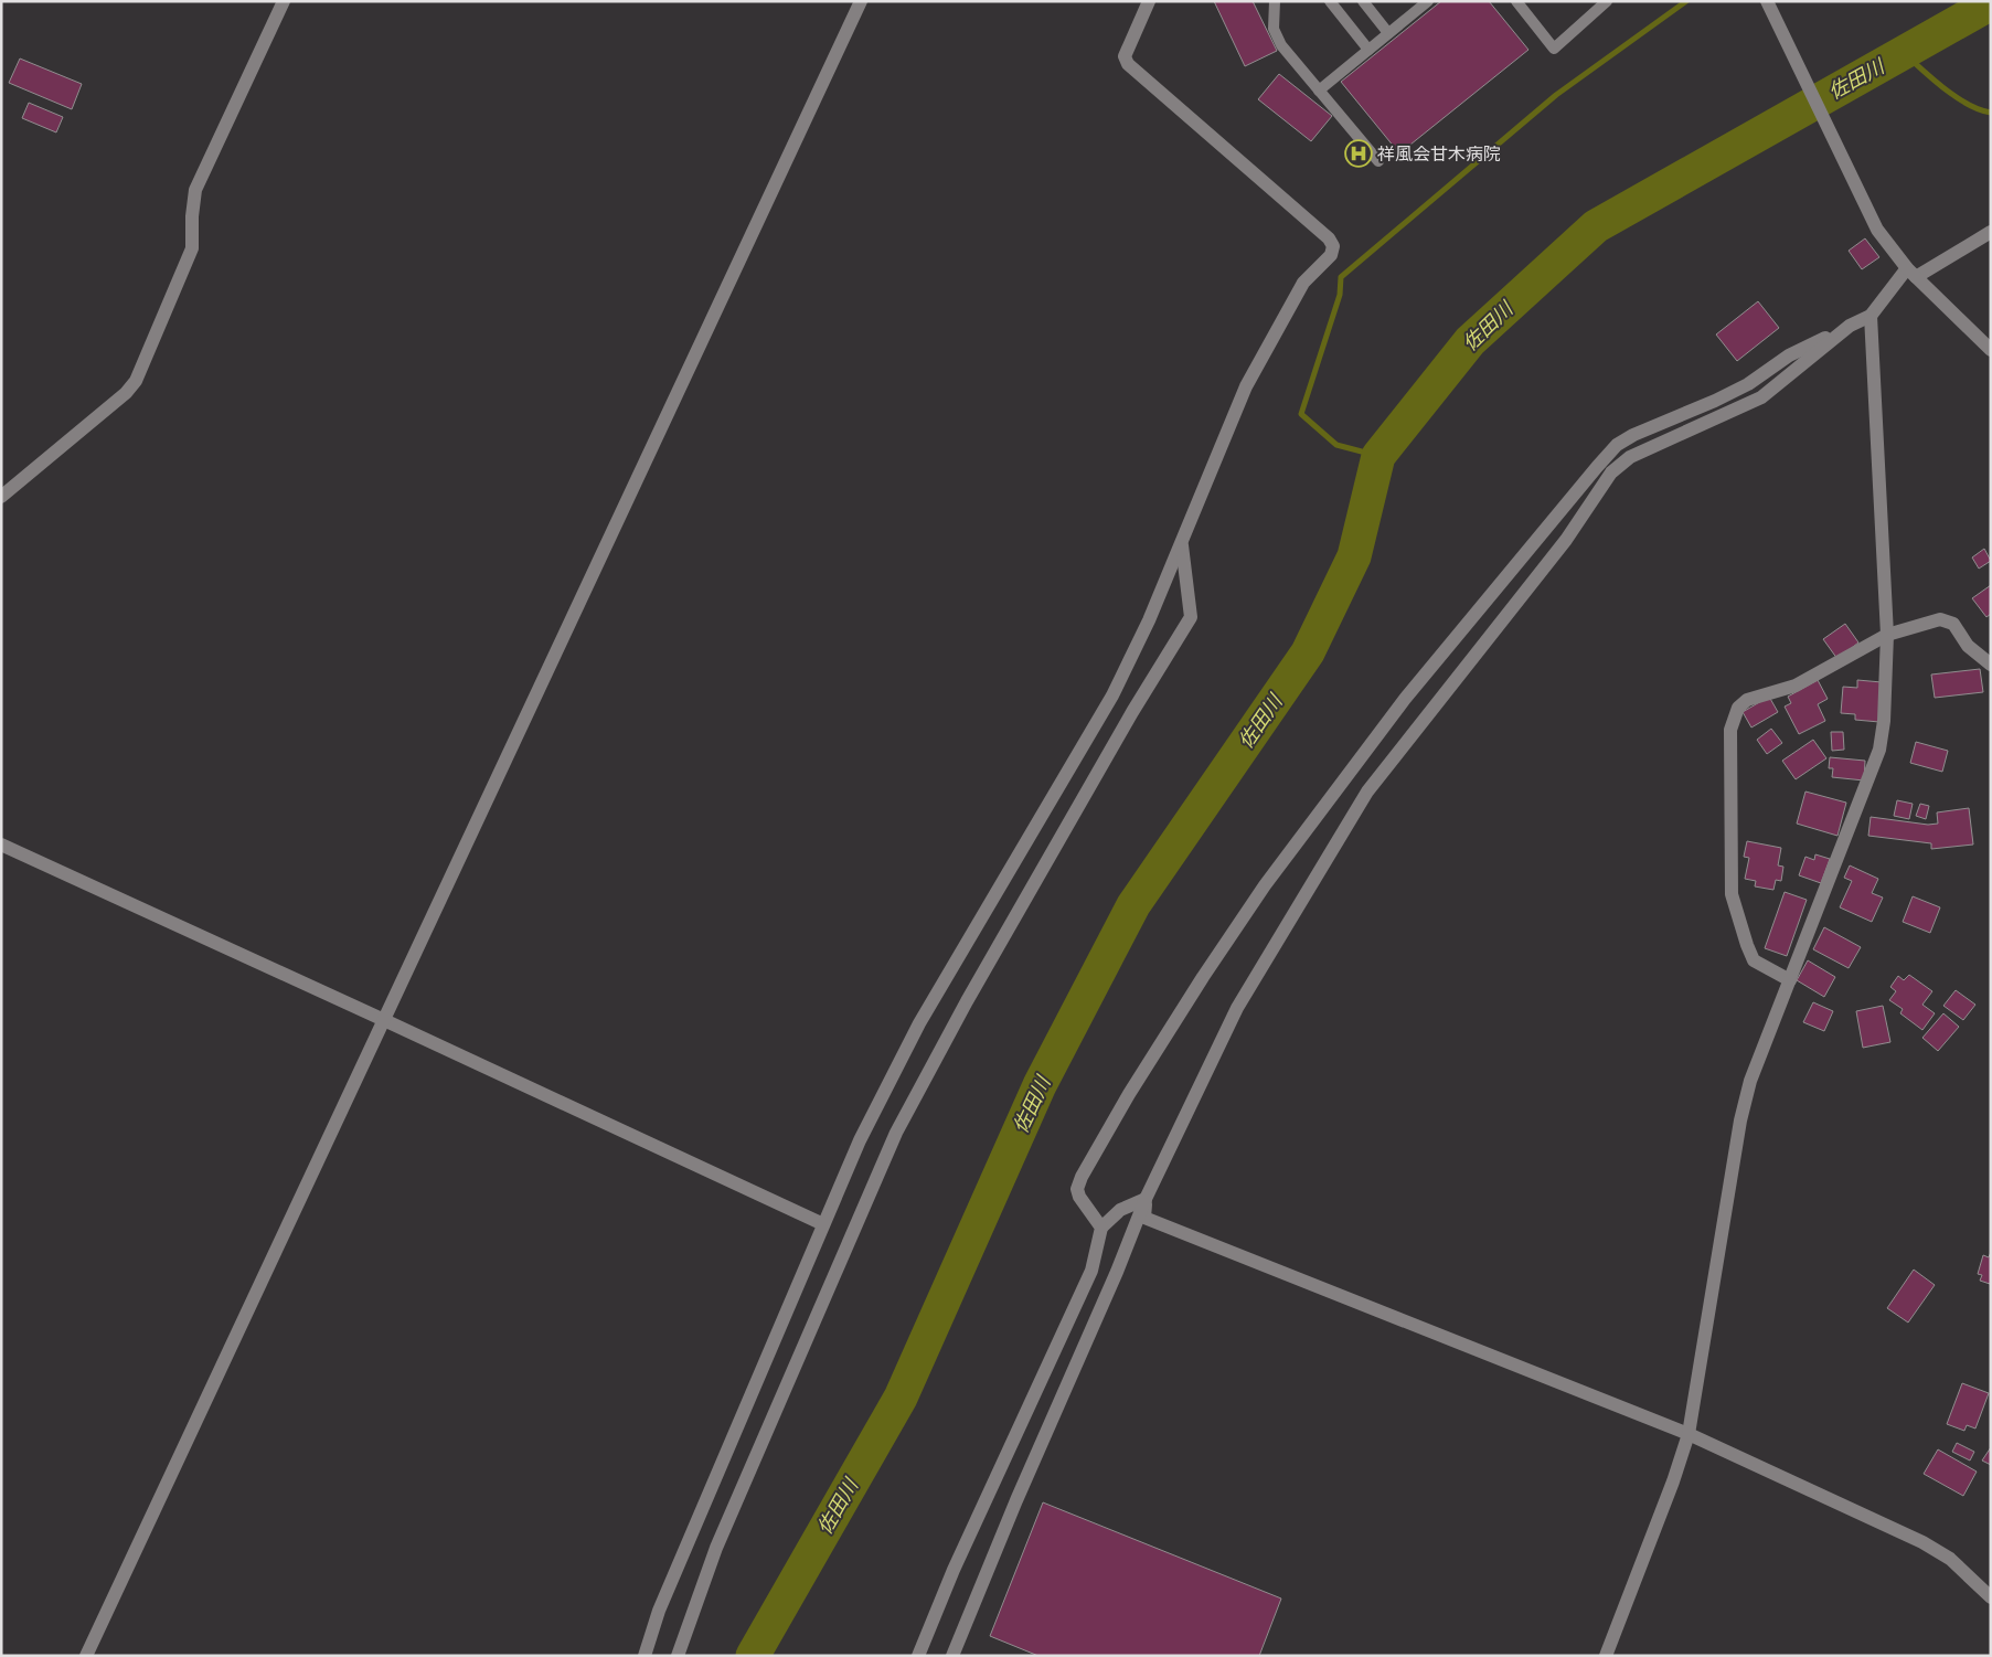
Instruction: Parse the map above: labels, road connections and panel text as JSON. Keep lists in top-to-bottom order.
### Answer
{
  "water": ["佐田川"],
  "places": {
    "hospital": ["祥風会甘木病院"]
  }
}
